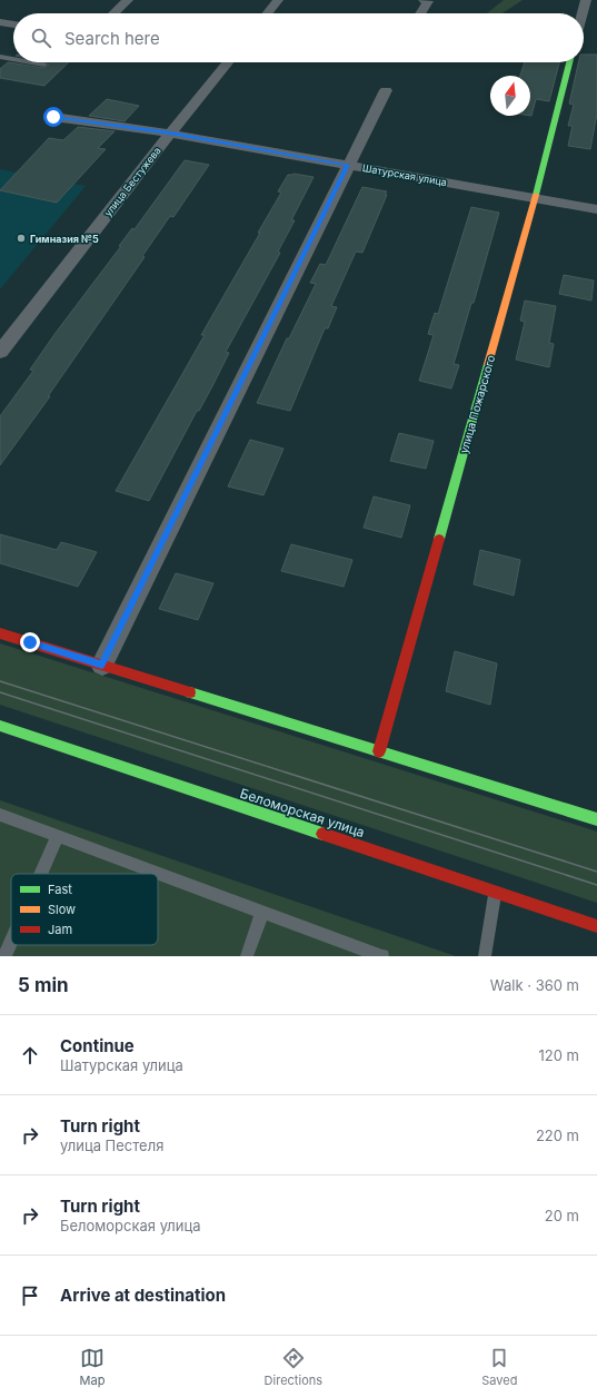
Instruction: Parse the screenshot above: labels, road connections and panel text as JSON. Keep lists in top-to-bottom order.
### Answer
{
  "streets": {
    "street": [
      "Шатурская улица",
      "улица Бестужева",
      "улица Пожарского",
      "Беломорская улица"
    ]
  },
  "crossings": [
    ["Шатурская улица", "улица Бестужева"],
    ["Шатурская улица", "улица Пожарского"]
  ],
  "places": ["Гимназия №5"],
  "legend": ["Fast", "Slow", "Jam"],
  "north": "top",
  "page": {
    "search": "Search here",
    "heading": ["5 min", "Walk · 360 m"],
    "list": [
      ["Continue", "Шатурская улица", "120 m"],
      ["Turn right", "улица Пестеля", "220 m"],
      ["Turn right", "Беломорская улица", "20 m"],
      "Arrive at destination"
    ],
    "nav": ["Map", "Directions", "Saved"]
  }
}
